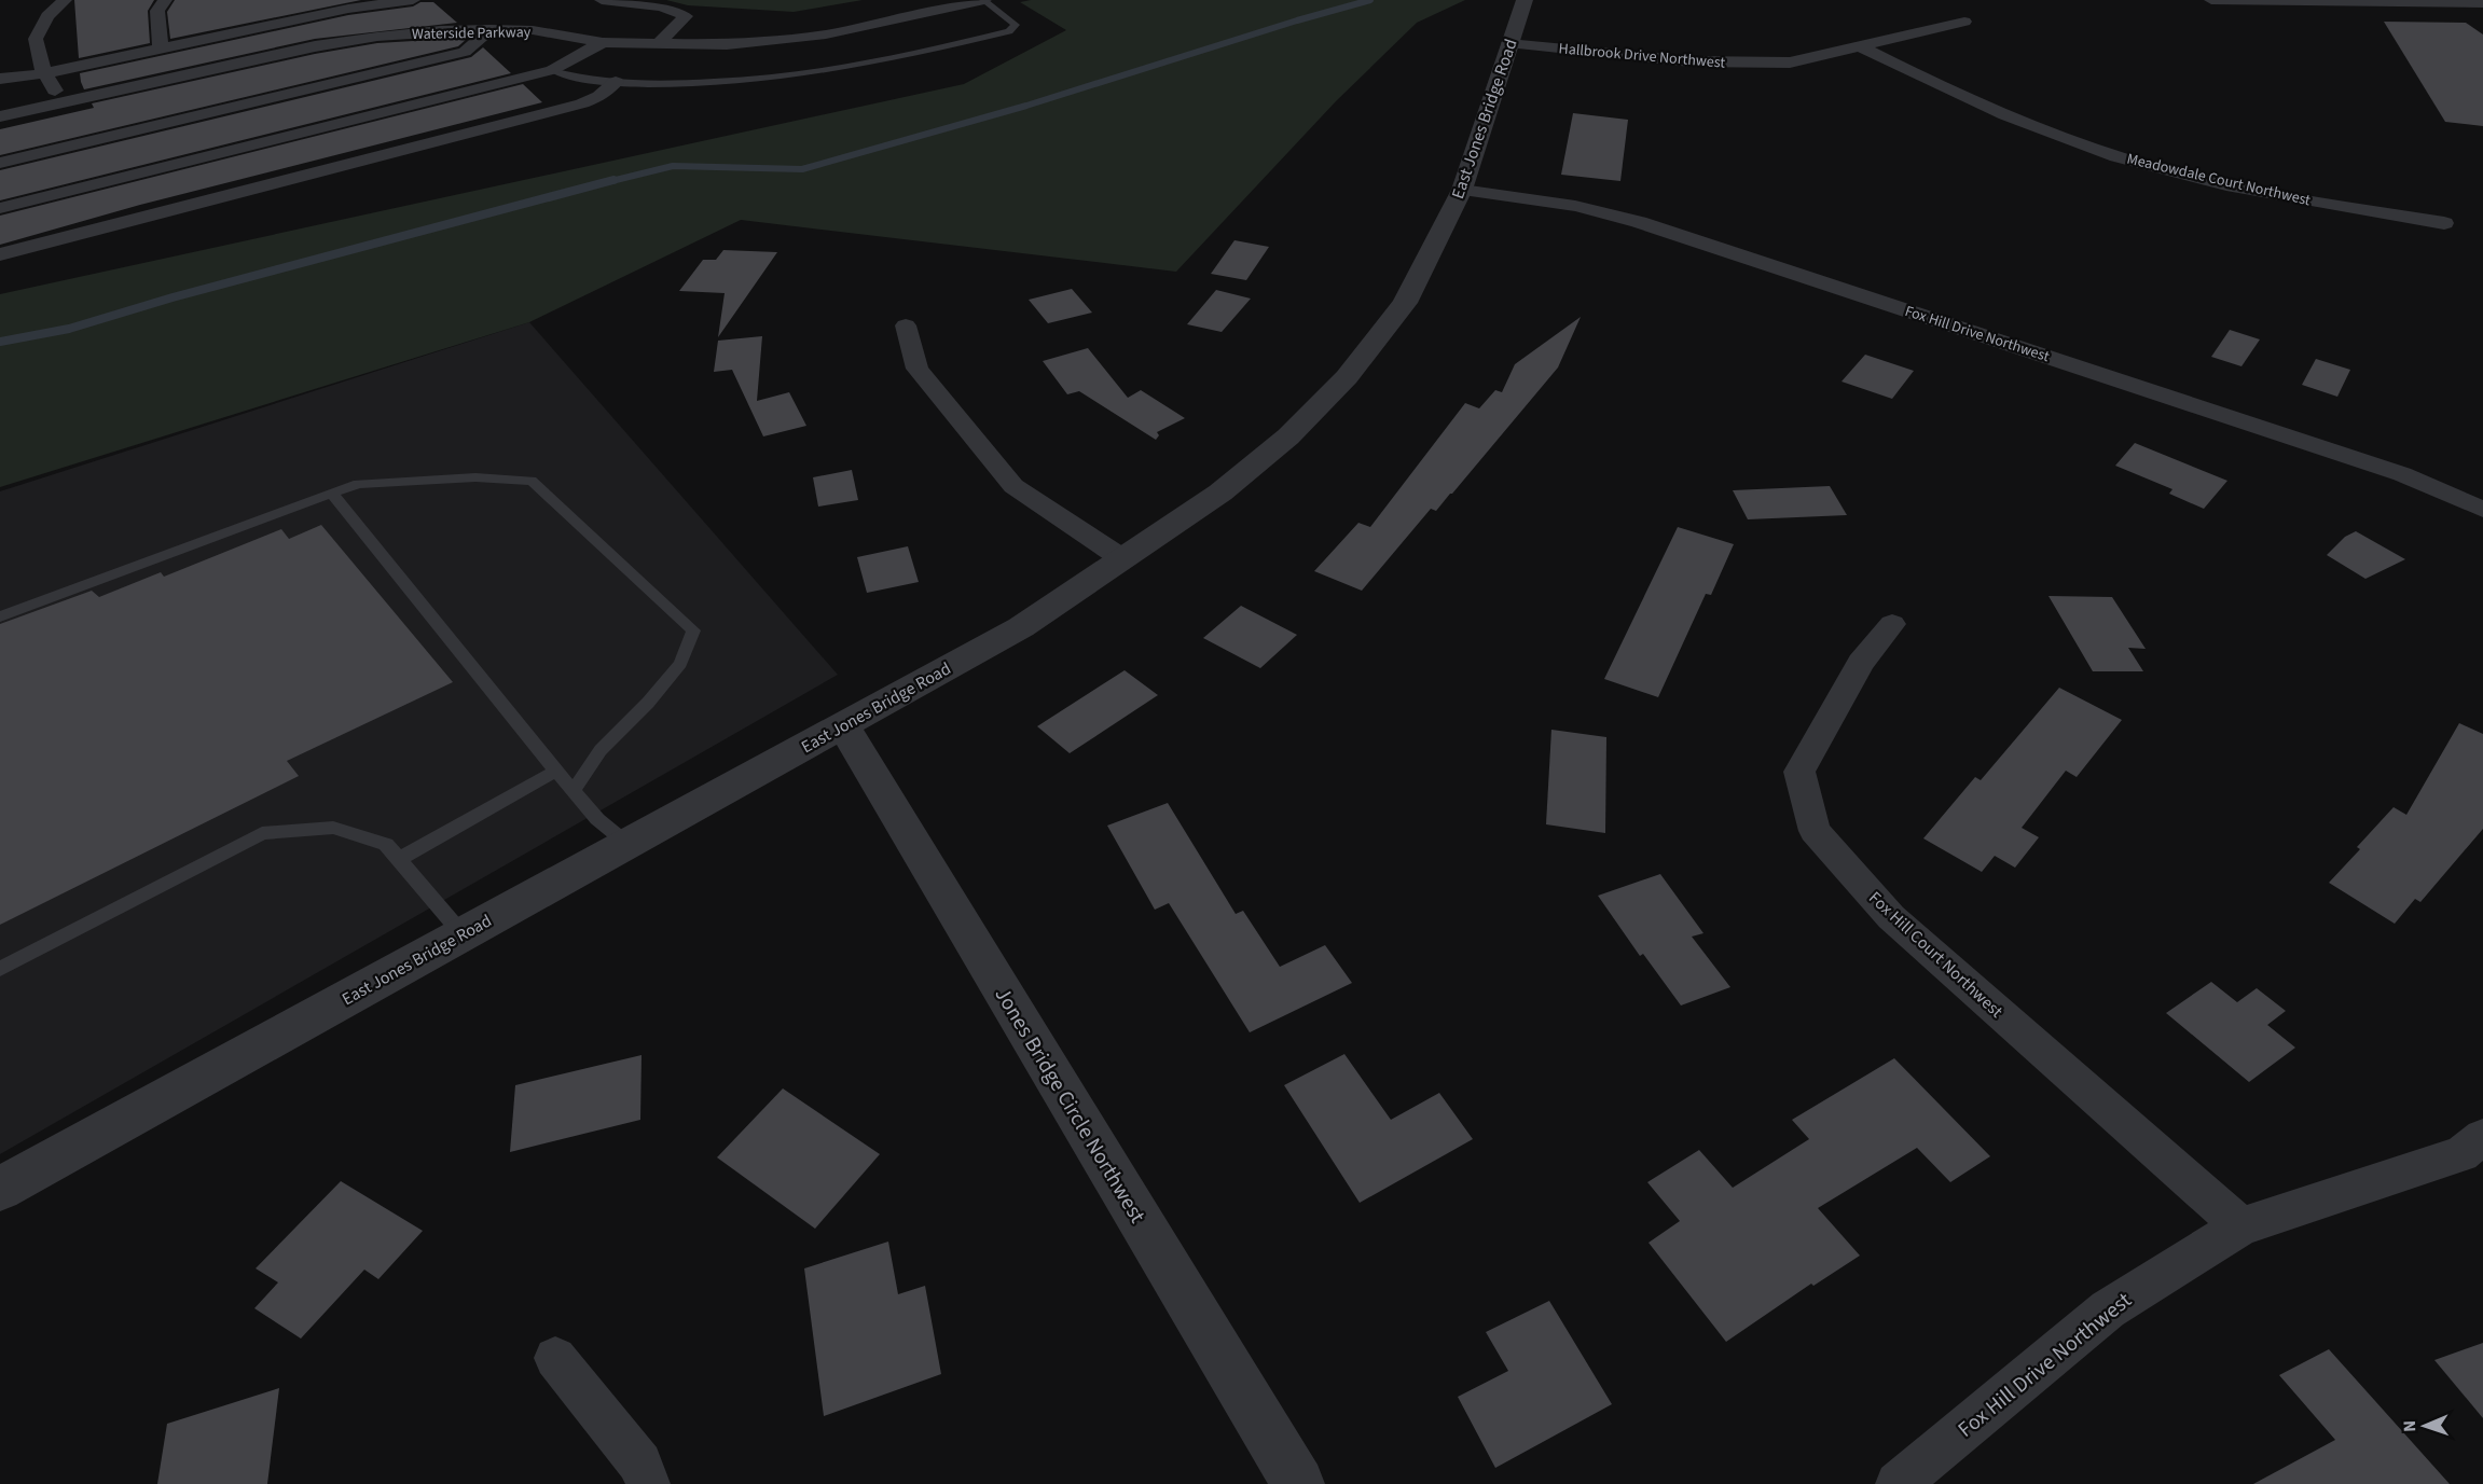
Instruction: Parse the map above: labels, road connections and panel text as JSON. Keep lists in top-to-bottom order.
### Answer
{
  "streets": {
    "street": [
      "Waterside Parkway",
      "Hallbrook Drive Northwest",
      "East Jones Bridge Road",
      "Meadowdale Court Northwest",
      "Fox Hill Drive Northwest",
      "Fox Hill Court Northwest",
      "Jones Bridge Circle Northwest"
    ]
  },
  "crossings": [
    ["Hallbrook Drive Northwest", "East Jones Bridge Road"],
    ["Hallbrook Drive Northwest", "Meadowdale Court Northwest"],
    ["East Jones Bridge Road", "Fox Hill Drive Northwest"],
    ["East Jones Bridge Road", "Jones Bridge Circle Northwest"],
    ["Fox Hill Drive Northwest", "Fox Hill Court Northwest"]
  ],
  "north": "left"
}
